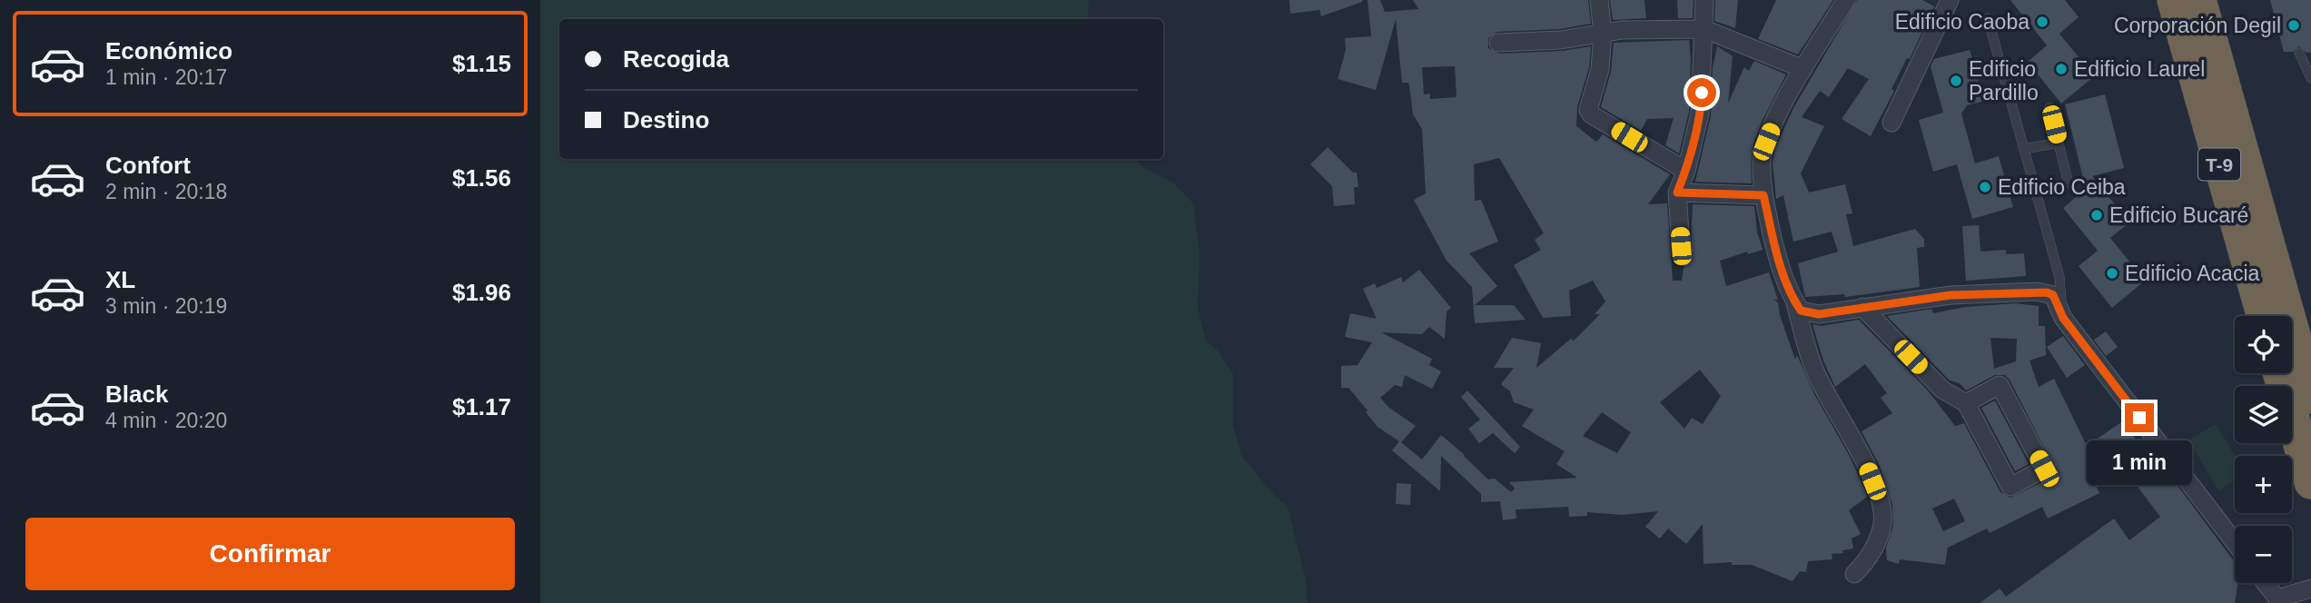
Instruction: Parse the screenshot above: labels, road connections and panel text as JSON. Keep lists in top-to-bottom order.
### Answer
{
  "streets": {
    "highway": ["T-9"]
  },
  "places": [
    "Edificio Caoba",
    "Corporación Degil",
    "Edificio Laurel",
    "Edificio Pardillo",
    "Edificio Ceiba",
    "Edificio Bucaré",
    "Edificio Acacia"
  ],
  "page": {
    "list": [
      {
        "name": "Económico",
        "note": "1 min · 20:17",
        "value": "$1.15"
      },
      {
        "name": "Confort",
        "note": "2 min · 20:18",
        "value": "$1.56"
      },
      {
        "name": "XL",
        "note": "3 min · 20:19",
        "value": "$1.96"
      },
      {
        "name": "Black",
        "note": "4 min · 20:20",
        "value": "$1.17"
      }
    ],
    "banner": ["Recogida", "Destino"],
    "map_buttons": ["+", "−"],
    "bubble": "1 min",
    "buttons": "Confirmar"
  }
}
